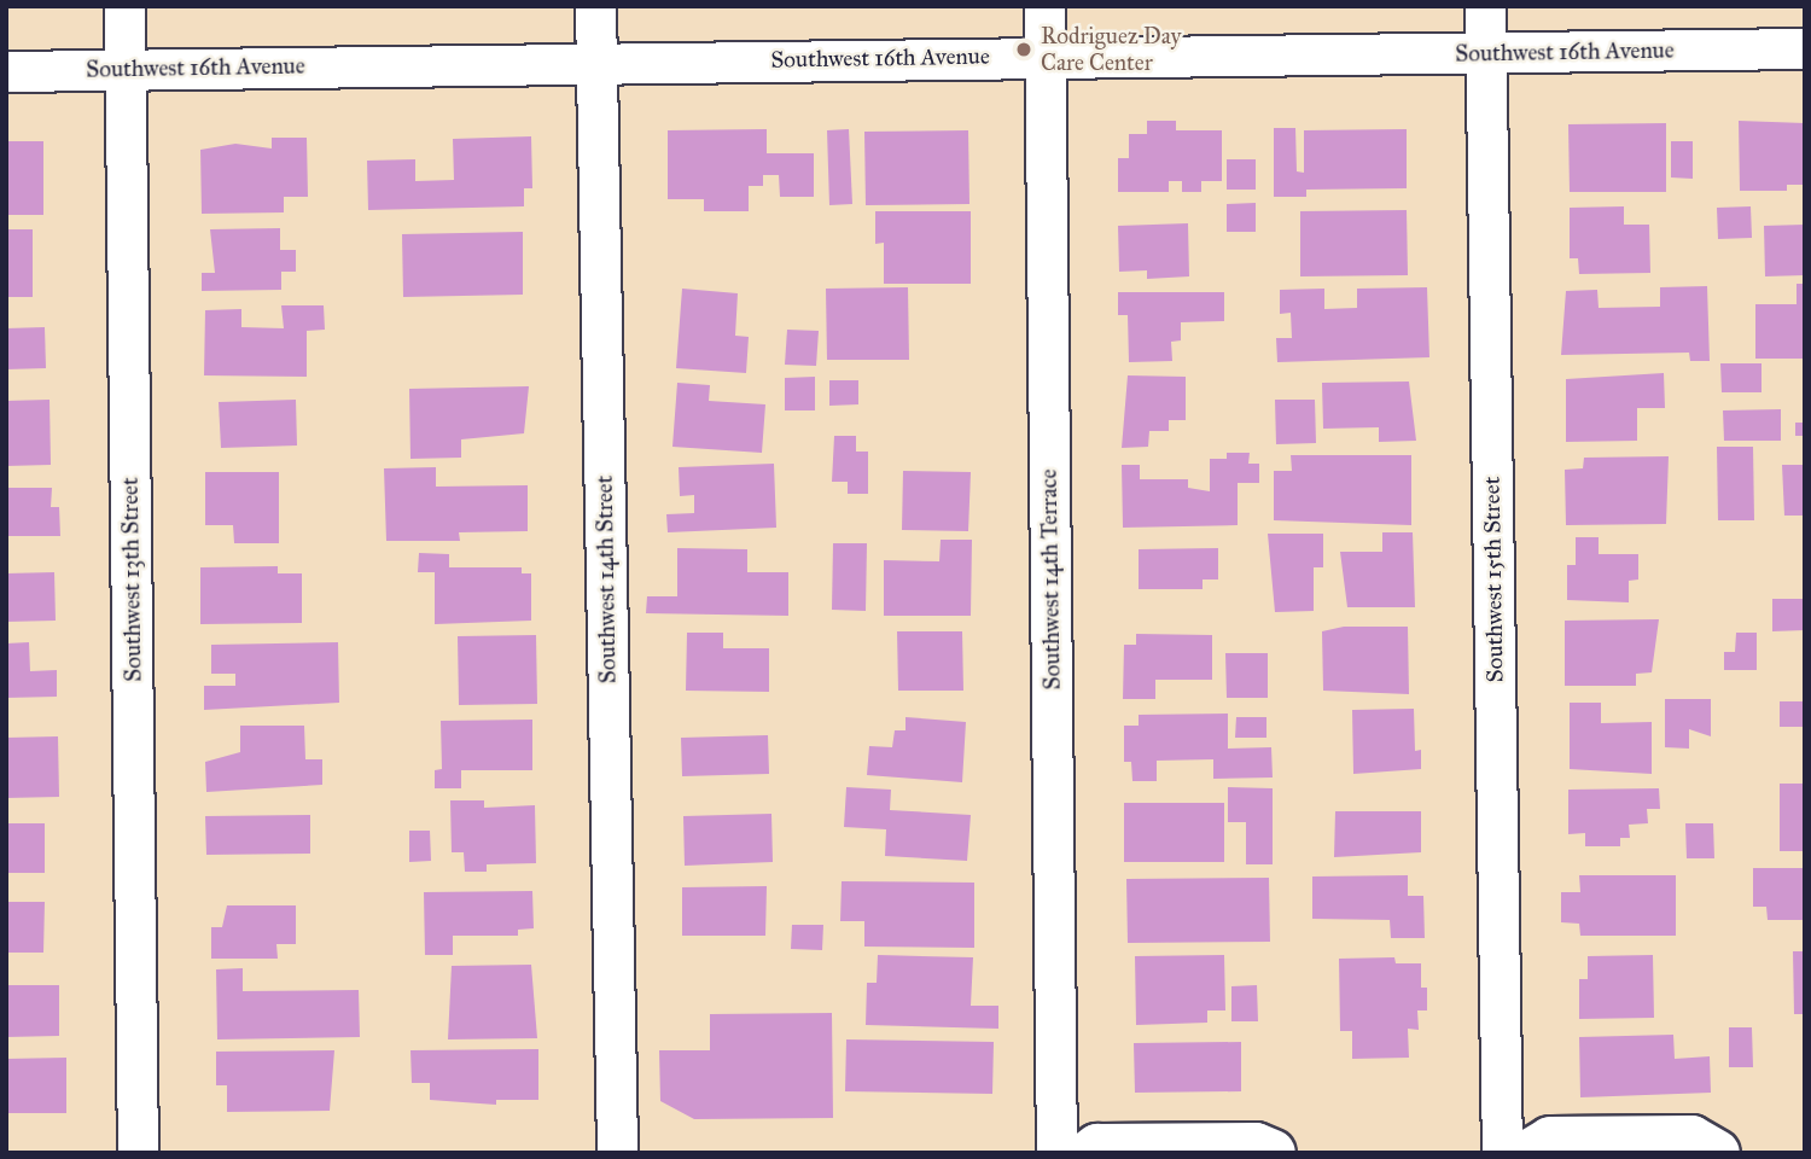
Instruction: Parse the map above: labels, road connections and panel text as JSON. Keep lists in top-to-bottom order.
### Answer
{
  "streets": {
    "street": [
      "Southwest 16th Avenue",
      "Southwest 13th Street",
      "Southwest 14th Street",
      "Southwest 14th Terrace",
      "Southwest 15th Street"
    ]
  },
  "crossings": [
    ["Southwest 16th Avenue", "Southwest 13th Street"],
    ["Southwest 16th Avenue", "Southwest 14th Street"],
    ["Southwest 16th Avenue", "Southwest 14th Terrace"],
    ["Southwest 16th Avenue", "Southwest 15th Street"]
  ],
  "places": ["Rodriguez Day Care Center"]
}
